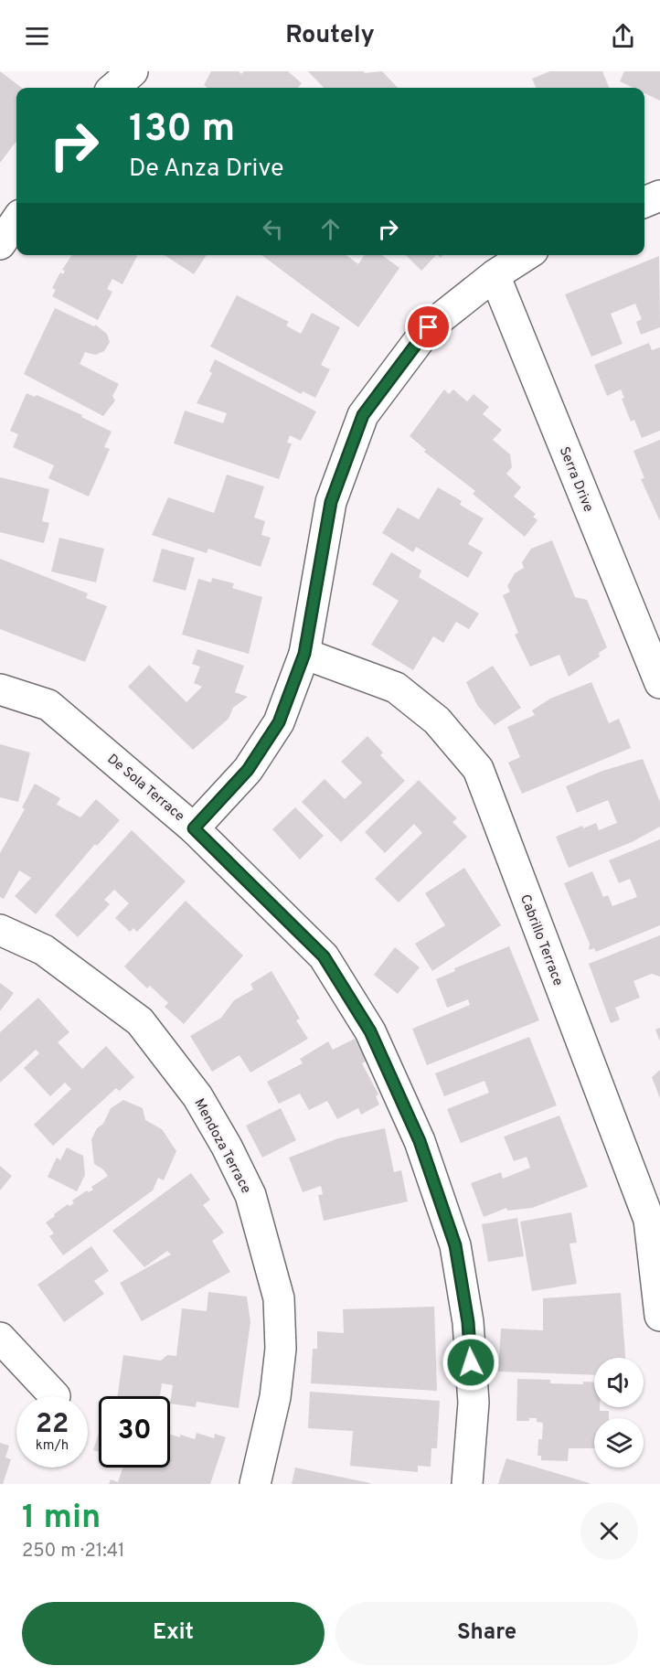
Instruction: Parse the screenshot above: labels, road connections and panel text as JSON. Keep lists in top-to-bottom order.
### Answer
{
  "streets": {
    "street": [
      "Serra Drive",
      "De Sola Terrace",
      "Cabrillo Terrace",
      "Mendoza Terrace"
    ]
  },
  "page": {
    "header": "Routely",
    "turn": ["130 m", "De Anza Drive"],
    "speed": "22 km/h",
    "limit": "30",
    "heading": ["1 min", "250 m · 21:41"],
    "buttons": ["Exit", "Share"]
  }
}
